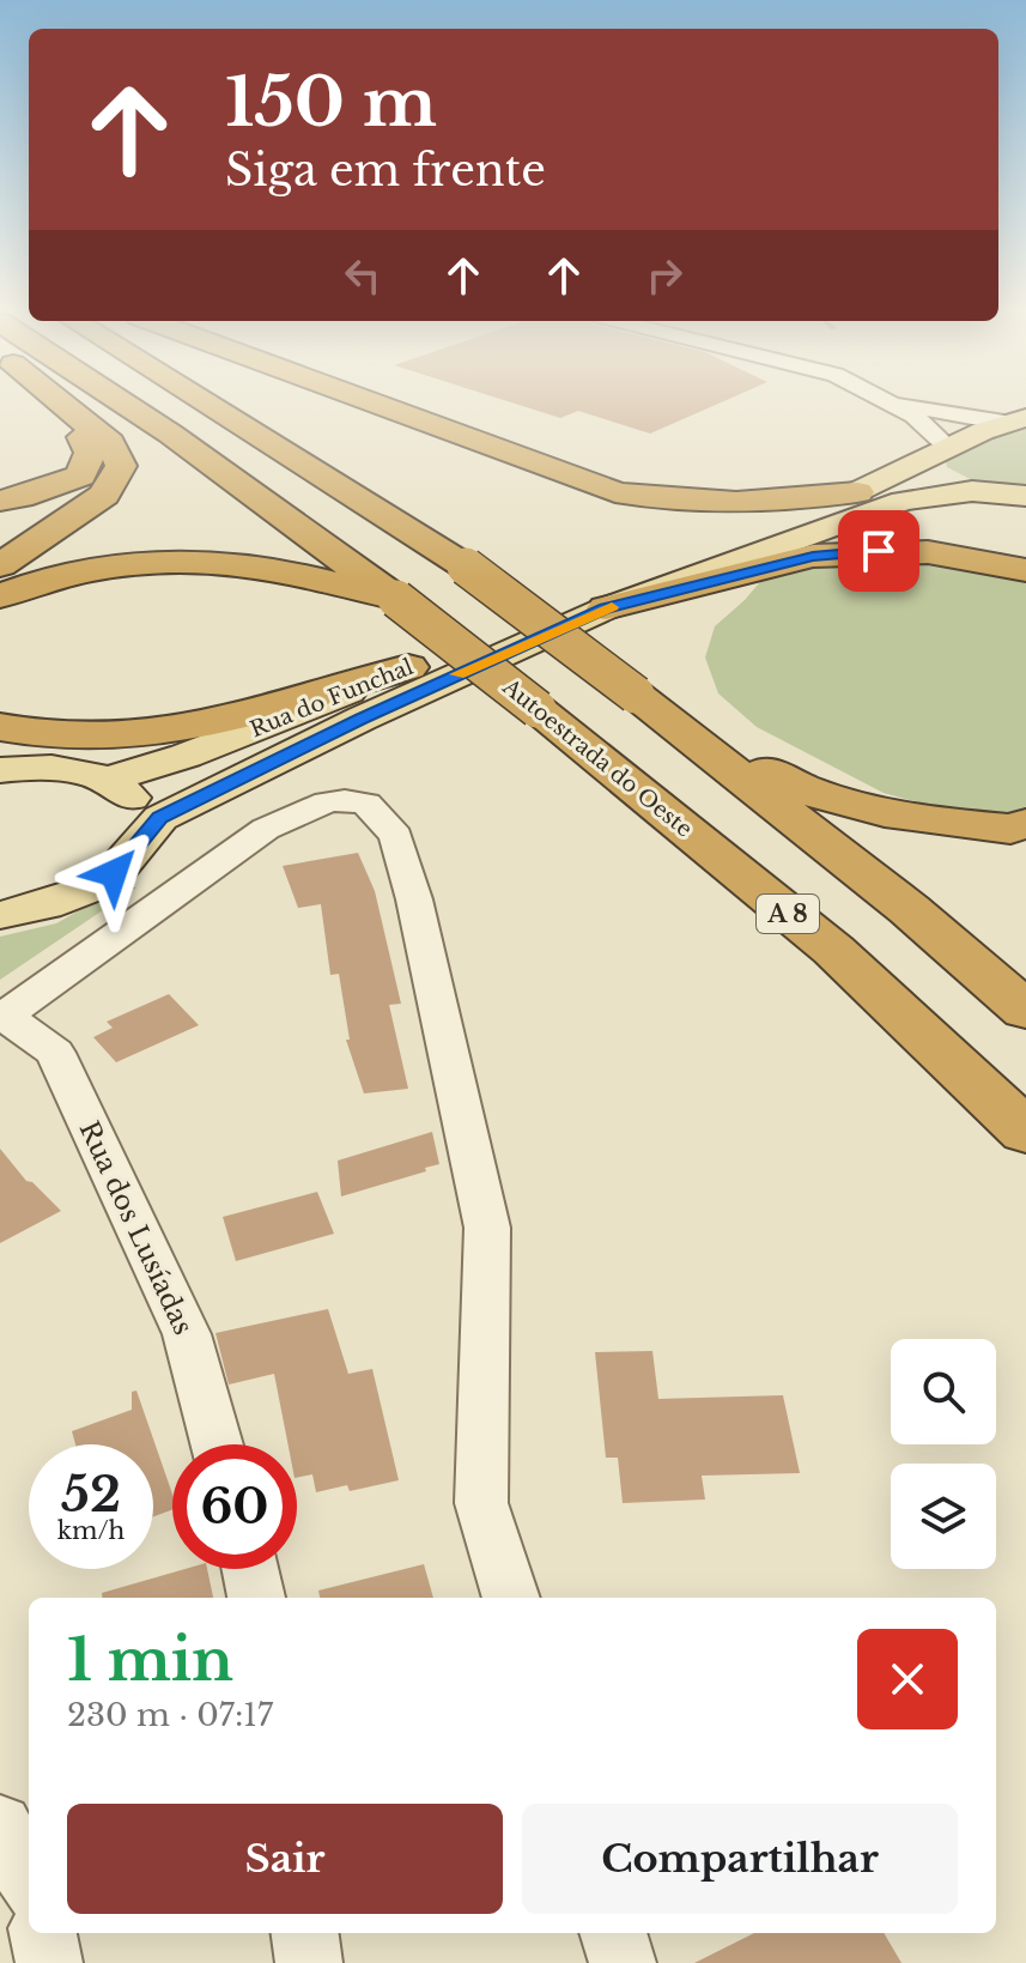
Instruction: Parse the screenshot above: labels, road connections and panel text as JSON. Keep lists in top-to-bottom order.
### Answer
{
  "streets": {
    "highway": ["Autoestrada do Oeste", "A 8"],
    "main road": ["Rua do Funchal"],
    "street": ["Rua dos Lusíadas"]
  },
  "page": {
    "turn": ["150 m", "Siga em frente"],
    "speed": "52 km/h",
    "limit": "60",
    "heading": ["1 min", "230 m · 07:17"],
    "buttons": ["Sair", "Compartilhar"]
  }
}
